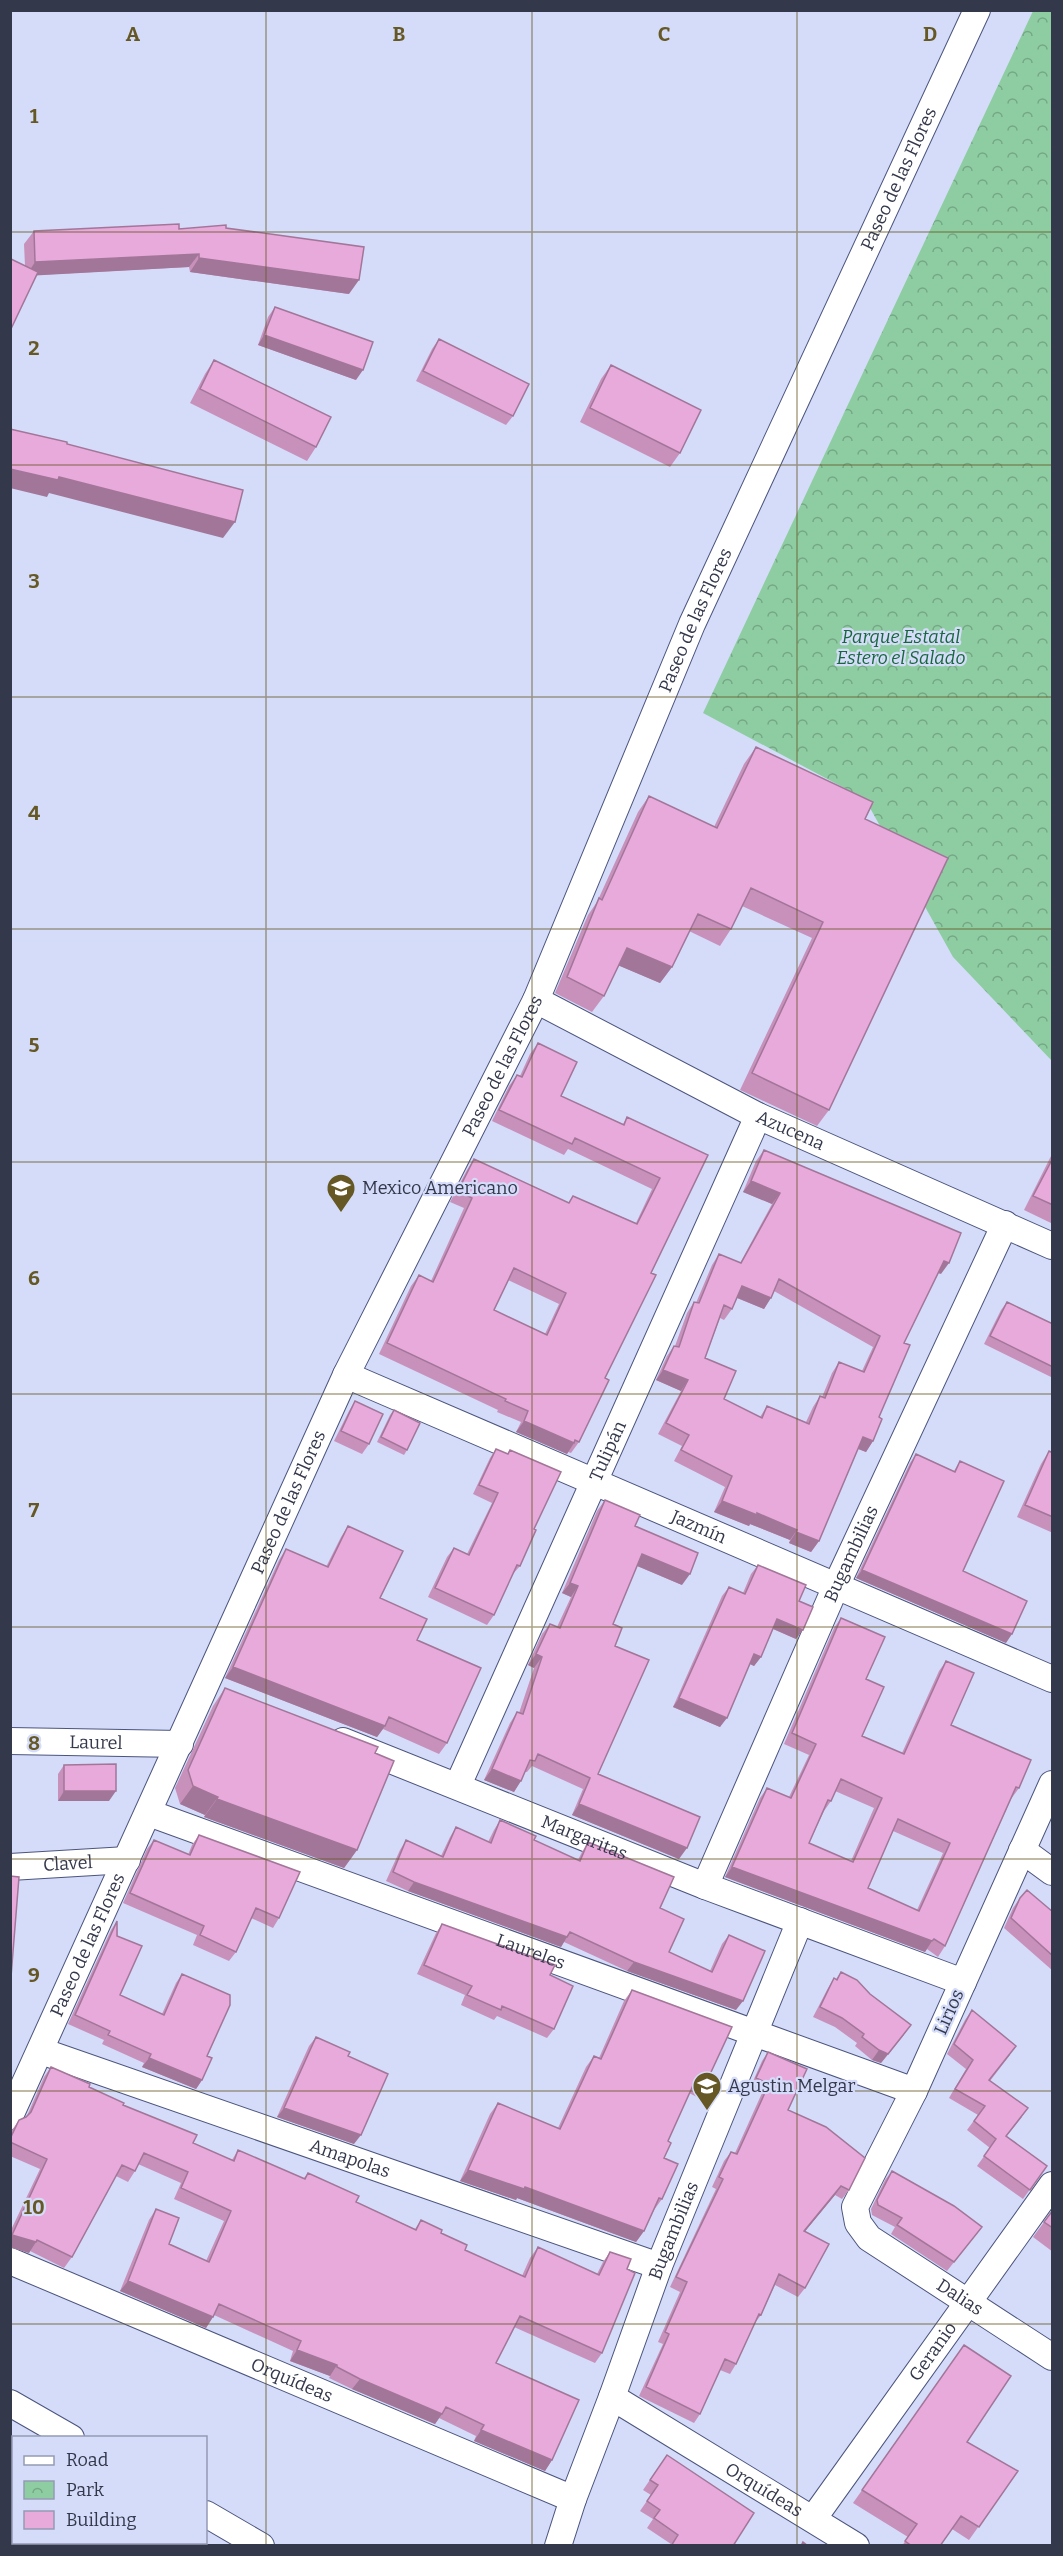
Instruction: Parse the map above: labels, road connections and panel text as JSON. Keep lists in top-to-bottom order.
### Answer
{
  "streets": {
    "street": [
      "Paseo de las Flores",
      "Azucena",
      "Tulipán",
      "Jazmín",
      "Bugambilias",
      "Laurel",
      "Margaritas",
      "Clavel",
      "Laureles",
      "Lirios",
      "Amapolas",
      "Dalias",
      "Geranio",
      "Orquídeas"
    ]
  },
  "crossings": [
    ["Paseo de las Flores", "Azucena"],
    ["Paseo de las Flores", "Jazmín"],
    ["Paseo de las Flores", "Laurel"],
    ["Paseo de las Flores", "Clavel"],
    ["Paseo de las Flores", "Laureles"],
    ["Paseo de las Flores", "Amapolas"],
    ["Azucena", "Tulipán"],
    ["Azucena", "Bugambilias"],
    ["Tulipán", "Jazmín"],
    ["Tulipán", "Margaritas"],
    ["Jazmín", "Bugambilias"],
    ["Bugambilias", "Margaritas"],
    ["Bugambilias", "Laureles"],
    ["Bugambilias", "Amapolas"],
    ["Bugambilias", "Orquídeas"],
    ["Margaritas", "Lirios"],
    ["Laureles", "Lirios"],
    ["Lirios", "Dalias"],
    ["Dalias", "Geranio"],
    ["Geranio", "Orquídeas"]
  ],
  "parks": ["Parque Estatal Estero el Salado"],
  "places": {
    "school or university": ["Mexico Americano", "Agustin Melgar"]
  },
  "legend": ["Road", "Park", "Building"],
  "grid": {
    "columns": [
      "A",
      "B",
      "C",
      "D"
    ],
    "rows": [
      "1",
      "2",
      "3",
      "4",
      "5",
      "6",
      "7",
      "8",
      "9",
      "10"
    ]
  }
}
